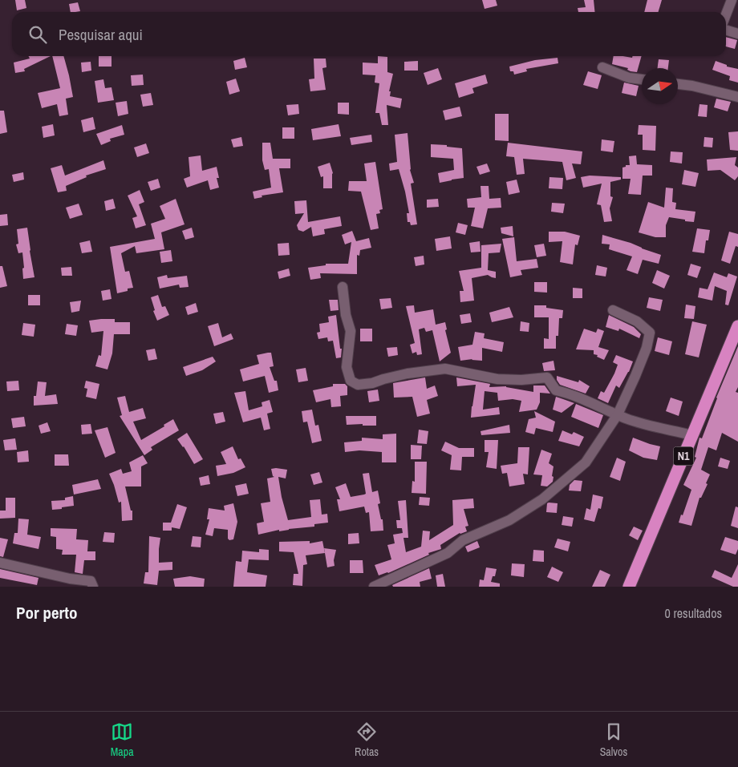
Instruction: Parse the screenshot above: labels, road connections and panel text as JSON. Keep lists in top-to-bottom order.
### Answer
{
  "streets": {
    "highway": ["N1"]
  },
  "north": "right",
  "page": {
    "search": "Pesquisar aqui",
    "heading": ["Por perto", "0 resultados"],
    "nav": ["Mapa", "Rotas", "Salvos"]
  }
}
